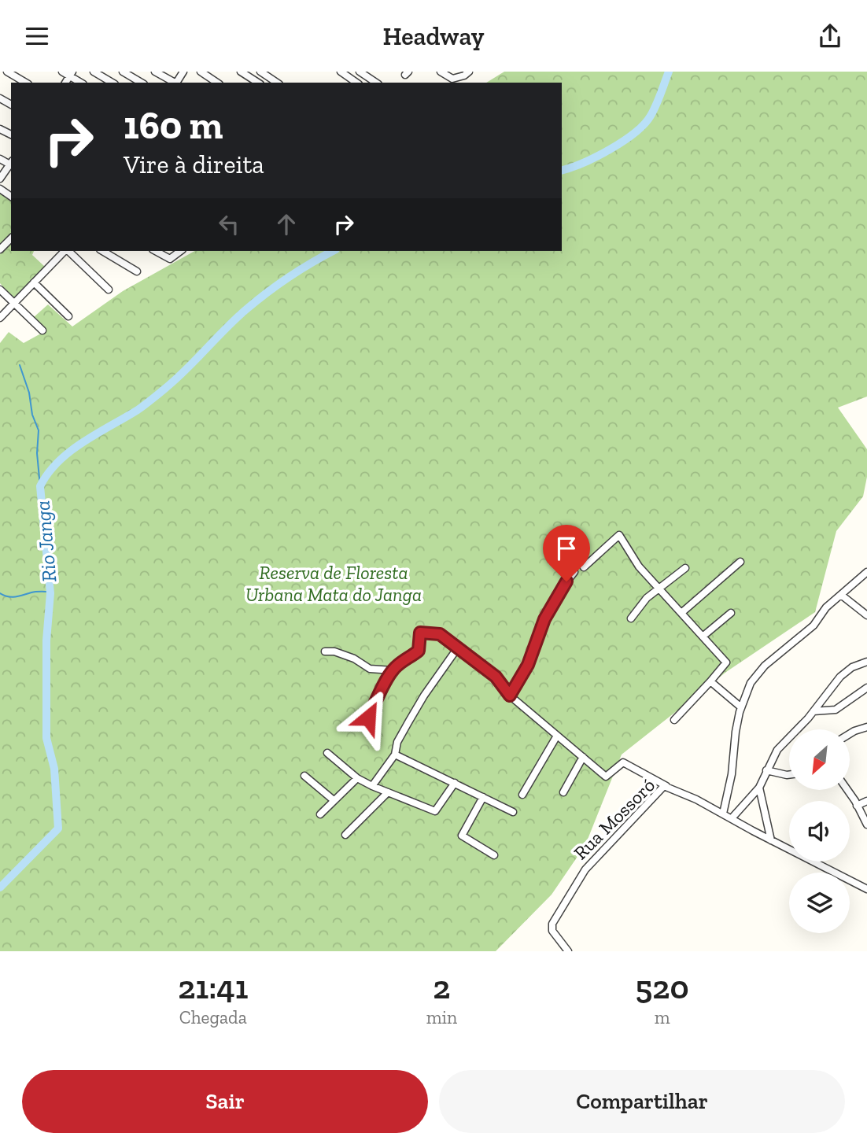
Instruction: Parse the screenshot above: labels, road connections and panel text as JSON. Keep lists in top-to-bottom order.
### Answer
{
  "streets": {
    "street": ["Rua Mossoró"]
  },
  "water": ["Rio Janga"],
  "parks": ["Reserva de Floresta Urbana Mata do Janga"],
  "north": "bottom left",
  "page": {
    "header": "Headway",
    "turn": ["160 m", "Vire à direita"],
    "eta": [
      "21:41",
      "Chegada",
      "2",
      "min",
      "520",
      "m"
    ],
    "buttons": ["Sair", "Compartilhar"]
  }
}
